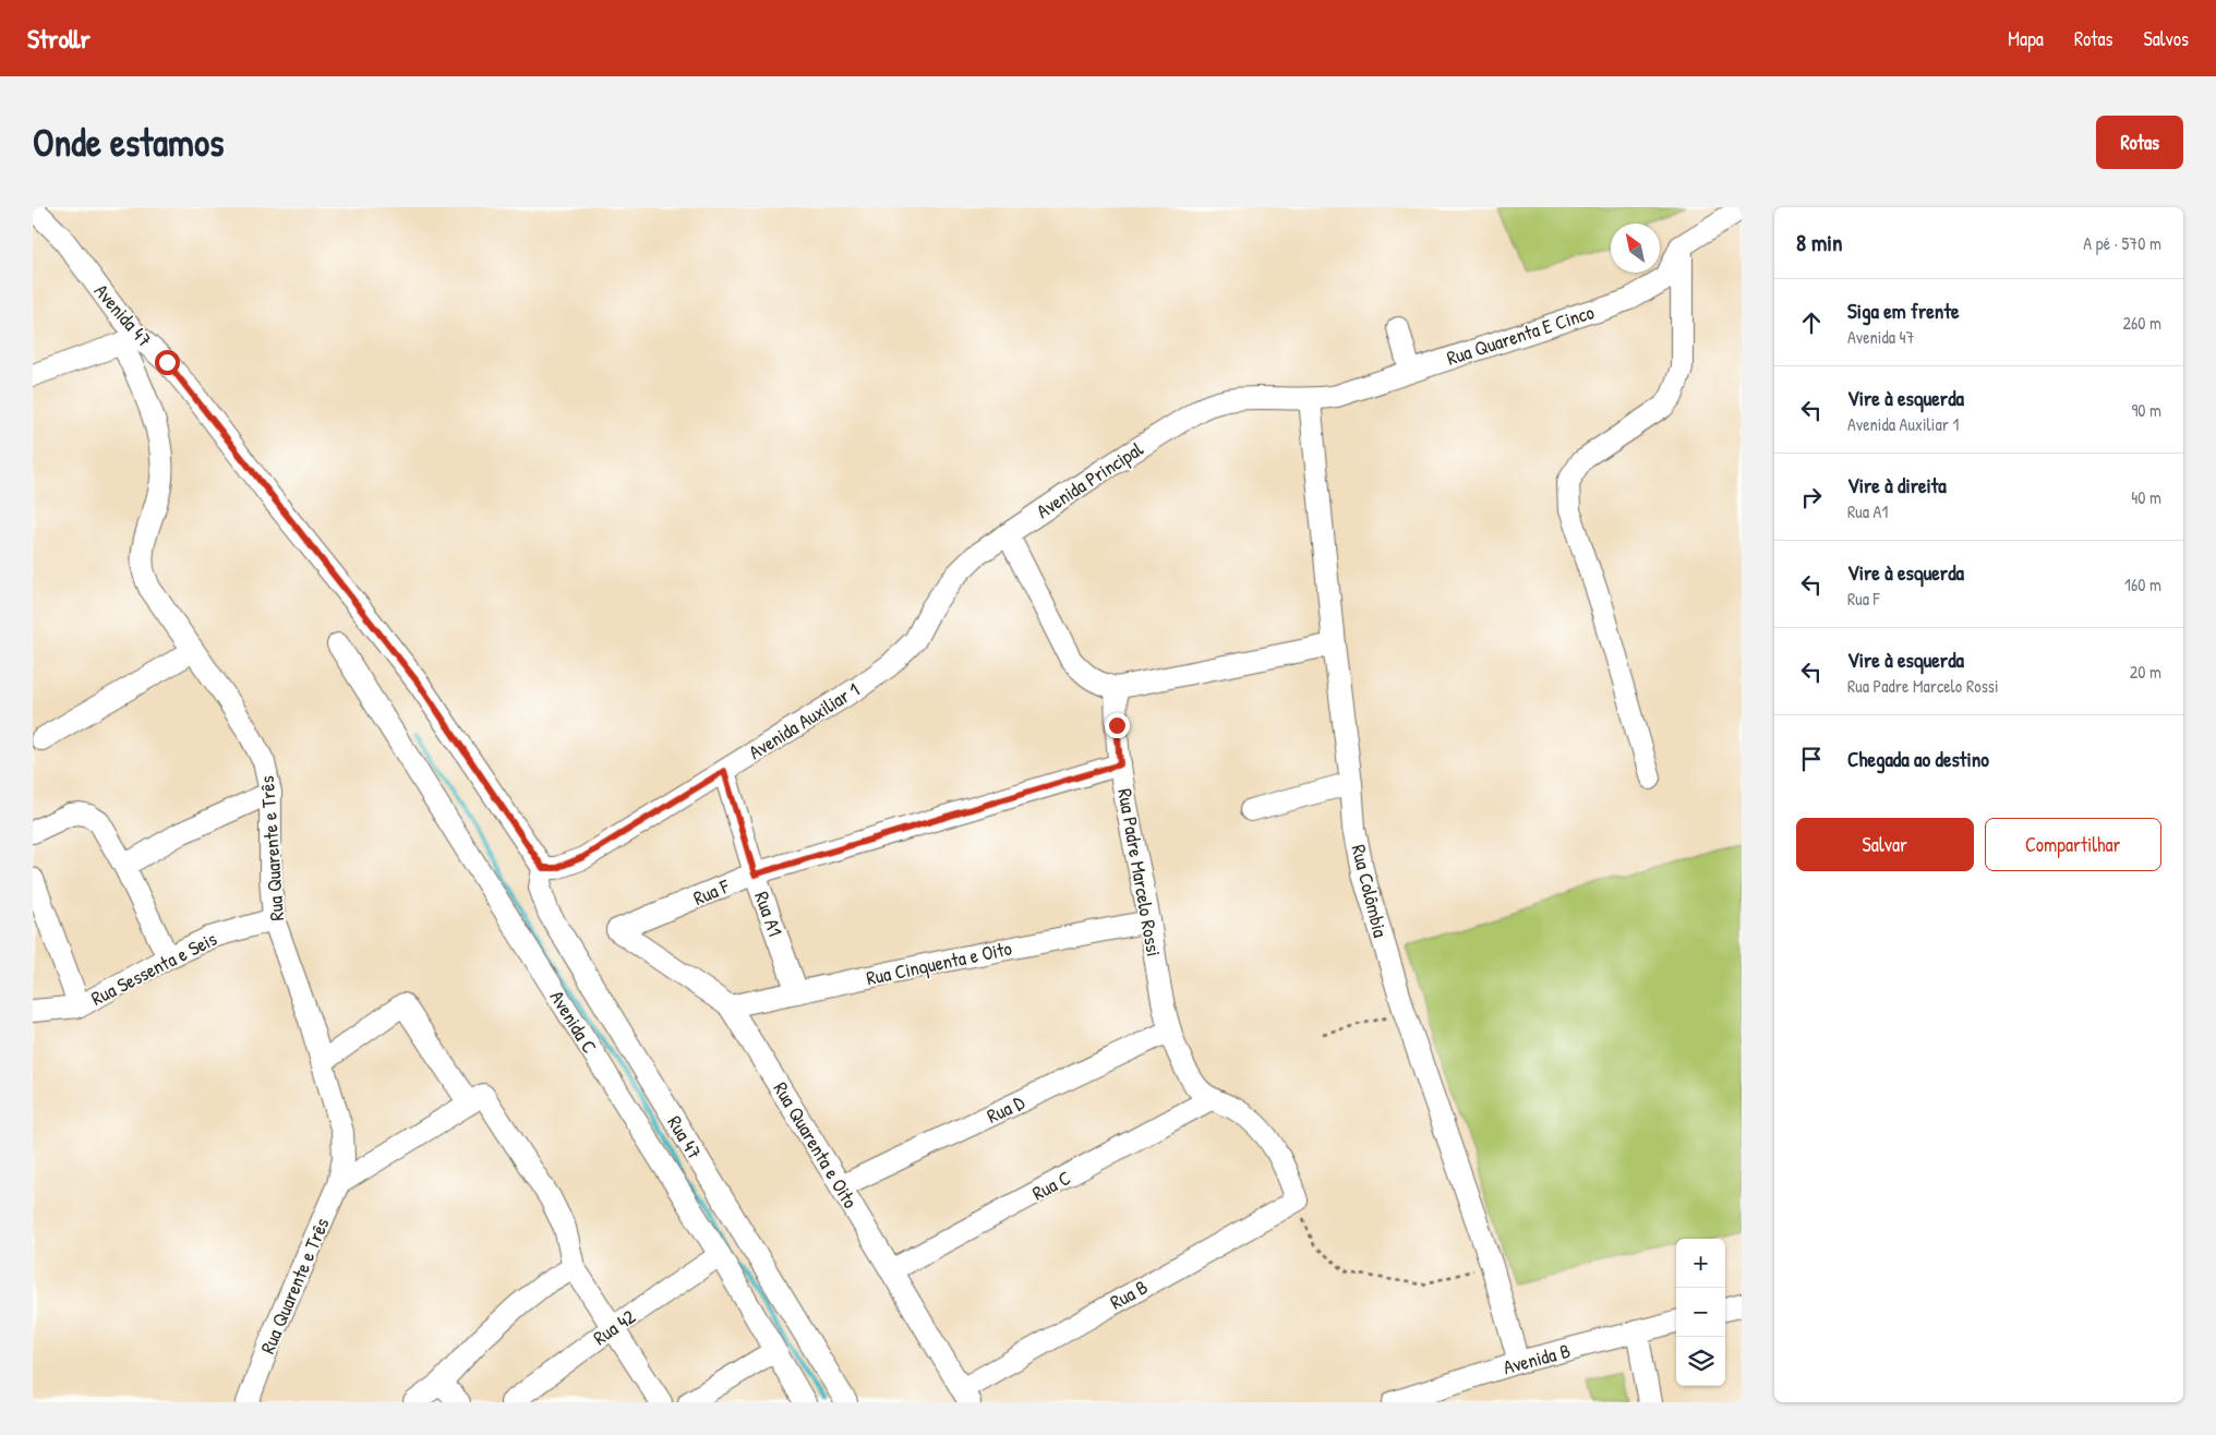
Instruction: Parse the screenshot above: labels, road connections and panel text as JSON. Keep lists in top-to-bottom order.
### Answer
{
  "streets": {
    "street": [
      "Avenida 47",
      "Rua Quarenta E Cinco",
      "Avenida Principal",
      "Avenida Auxiliar 1",
      "Rua Quarente e Três",
      "Rua Padre Marcelo Rossi",
      "Rua Colômbia",
      "Rua F",
      "Rua A1",
      "Rua Cinquenta e Oito",
      "Rua Sessenta e Seis",
      "Avenida C",
      "Rua D",
      "Rua 47",
      "Rua Quarenta e Oito",
      "Rua C",
      "Rua B",
      "Rua 42",
      "Avenida B"
    ]
  },
  "crossings": [
    ["Avenida 47", "Avenida Auxiliar 1"],
    ["Avenida 47", "Rua Quarente e Três"],
    ["Avenida 47", "Rua 47"],
    ["Rua Quarenta E Cinco", "Avenida Principal"],
    ["Avenida Principal", "Avenida Auxiliar 1"],
    ["Avenida Principal", "Rua Colômbia"],
    ["Avenida Auxiliar 1", "Rua A1"],
    ["Avenida Auxiliar 1", "Rua 47"],
    ["Rua Quarente e Três", "Rua Sessenta e Seis"],
    ["Rua Padre Marcelo Rossi", "Rua F"],
    ["Rua Padre Marcelo Rossi", "Rua Cinquenta e Oito"],
    ["Rua Padre Marcelo Rossi", "Rua D"],
    ["Rua Padre Marcelo Rossi", "Rua C"],
    ["Rua Padre Marcelo Rossi", "Rua B"],
    ["Rua Colômbia", "Avenida B"],
    ["Rua F", "Rua A1"],
    ["Rua F", "Rua Quarenta e Oito"],
    ["Rua A1", "Rua Cinquenta e Oito"],
    ["Rua Cinquenta e Oito", "Rua Quarenta e Oito"],
    ["Avenida C", "Rua 42"],
    ["Rua D", "Rua Quarenta e Oito"],
    ["Rua Quarenta e Oito", "Rua C"],
    ["Rua Quarenta e Oito", "Rua B"]
  ],
  "north": "top left",
  "page": {
    "header": "Strollr",
    "nav": ["Mapa", "Rotas", "Salvos"],
    "buttons": [
      "Rotas",
      ["Salvar", "Compartilhar"]
    ],
    "title": "Onde estamos",
    "heading": ["8 min", "A pé · 570 m"],
    "list": [
      ["Siga em frente", "Avenida 47", "260 m"],
      ["Vire à esquerda", "Avenida Auxiliar 1", "90 m"],
      ["Vire à direita", "Rua A1", "40 m"],
      ["Vire à esquerda", "Rua F", "160 m"],
      ["Vire à esquerda", "Rua Padre Marcelo Rossi", "20 m"],
      "Chegada ao destino"
    ],
    "map_buttons": ["+", "−"]
  }
}
